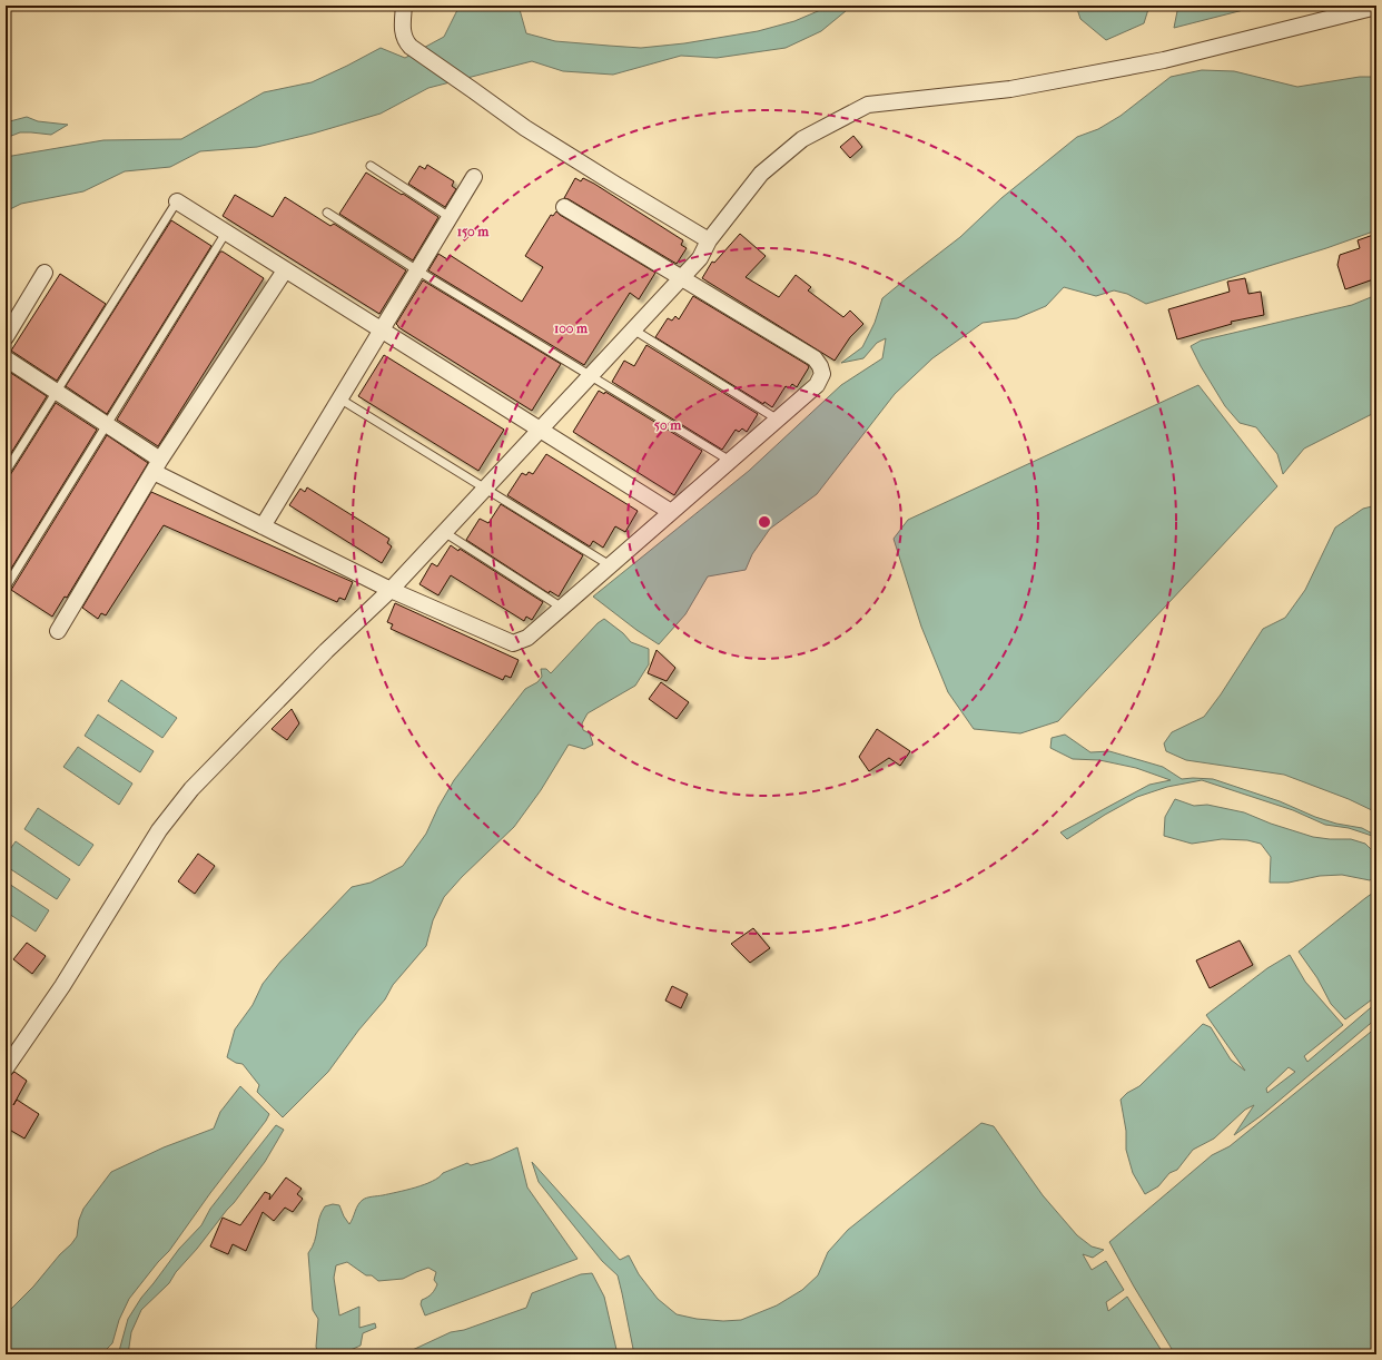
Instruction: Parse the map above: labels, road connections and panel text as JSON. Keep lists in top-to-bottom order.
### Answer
{
  "rings": ["150 m", "100 m", "50 m"]
}
